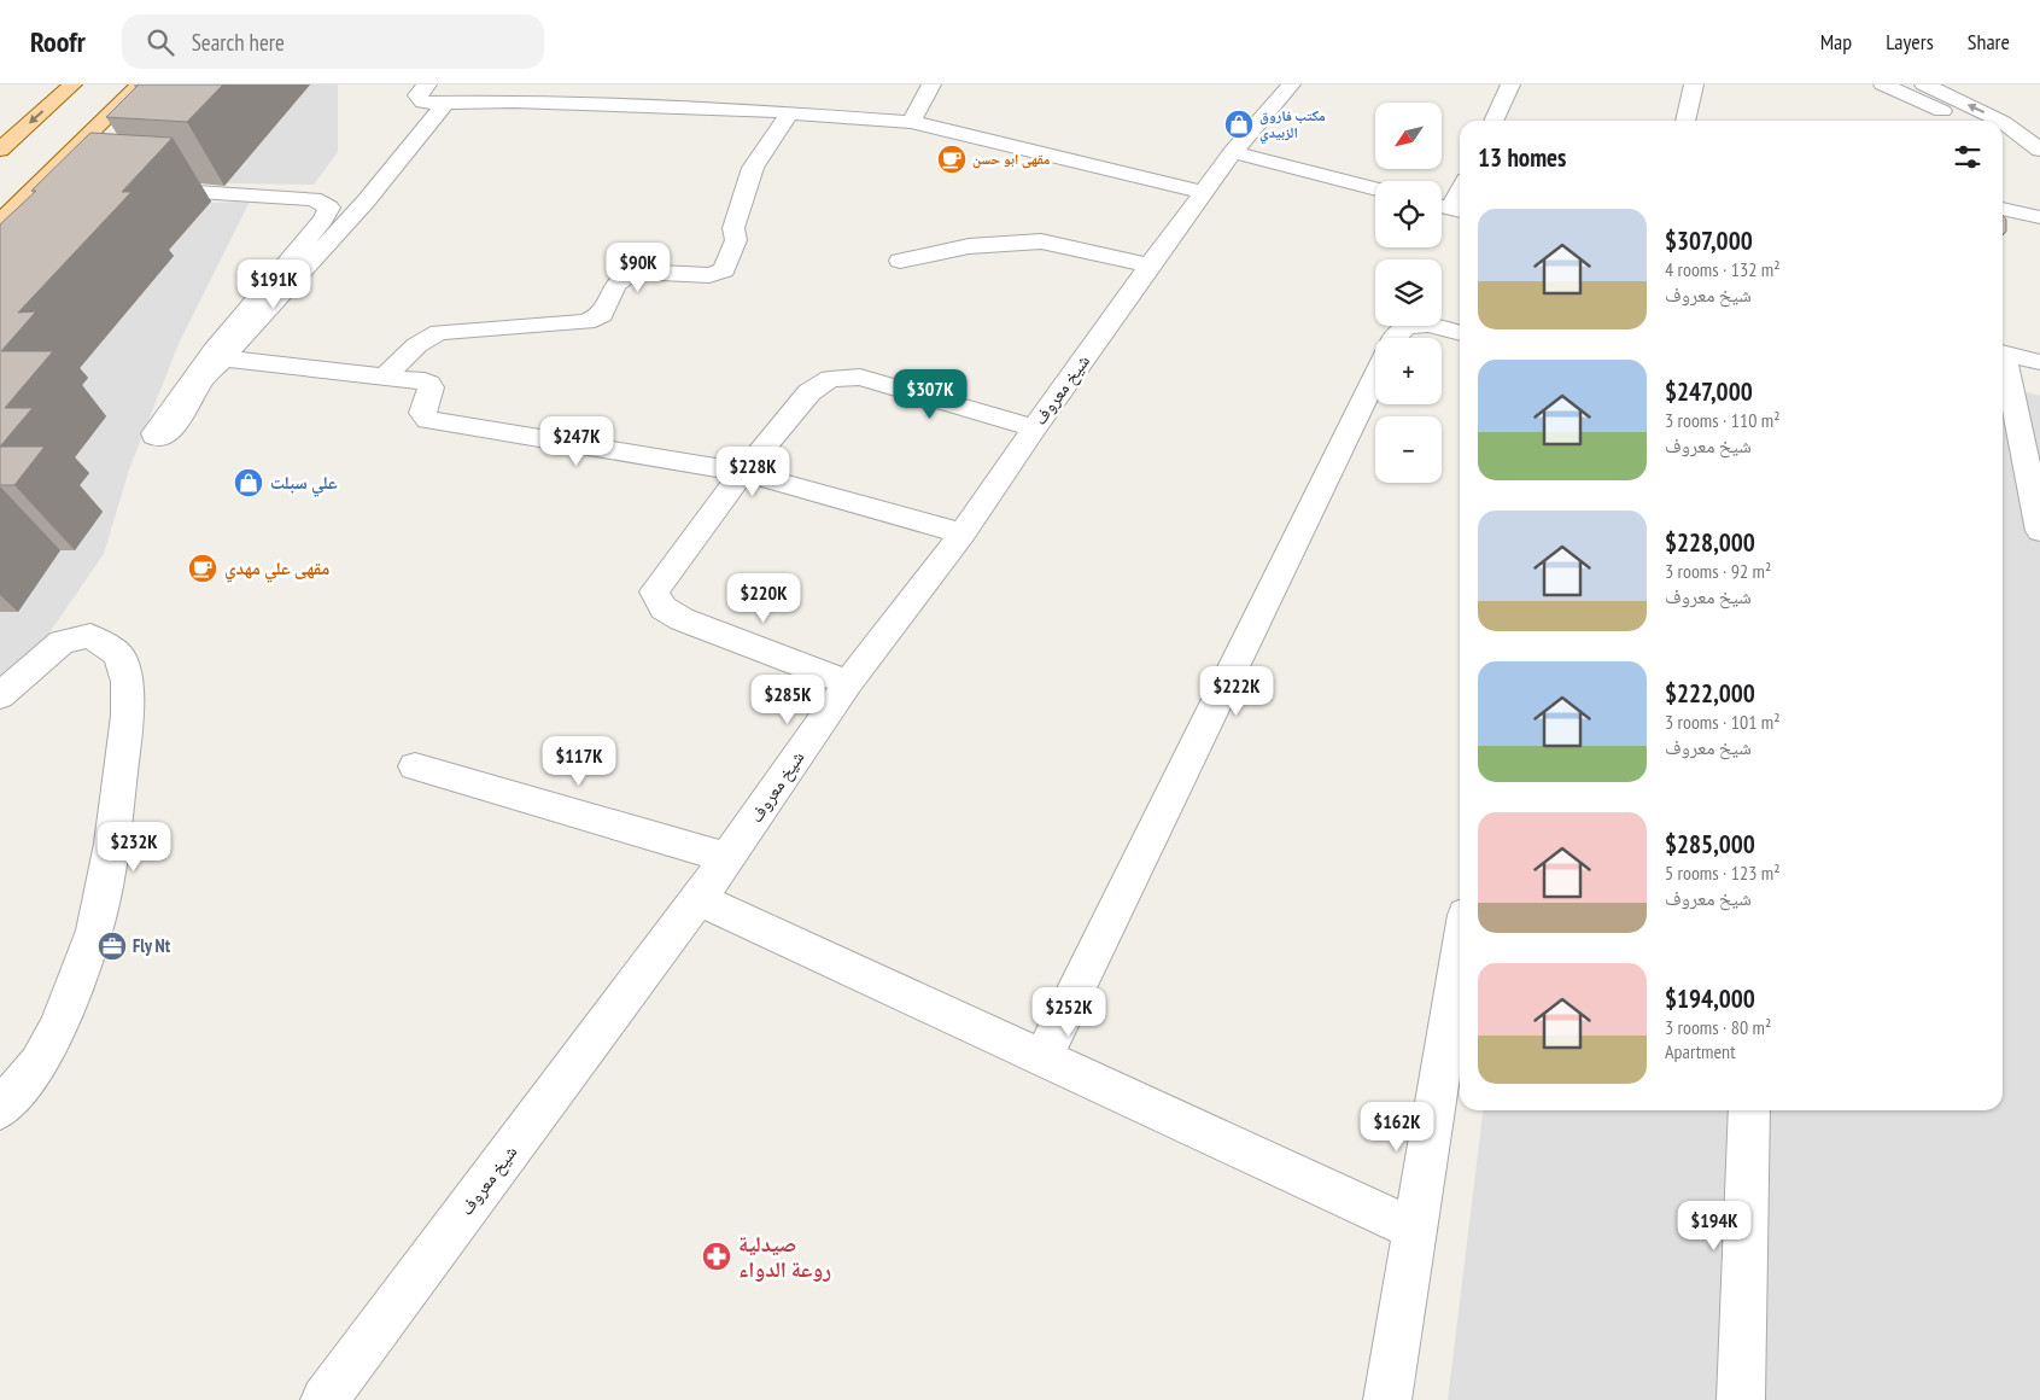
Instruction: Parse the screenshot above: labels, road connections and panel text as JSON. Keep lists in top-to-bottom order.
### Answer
{
  "streets": {
    "street": ["شیخ معروف"]
  },
  "places": {
    "shop": ["مكتب فاروق الزبيدي", "علي سبلت"],
    "cafe": ["مقهى ابو حسن", "مقهى علي مهدي"],
    "office": ["Fly Nt"],
    "pharmacy": ["صيدلية روعة الدواء"]
  },
  "north": "bottom left",
  "page": {
    "header": "Roofr",
    "search": "Search here",
    "nav": ["Map", "Layers", "Share"],
    "map_buttons": ["+", "−"],
    "heading": "13 homes",
    "list": [
      {
        "name": "$307,000",
        "note": "4 rooms · 132 m² · شیخ معروف"
      },
      {
        "name": "$247,000",
        "note": "3 rooms · 110 m² · شیخ معروف"
      },
      {
        "name": "$228,000",
        "note": "3 rooms · 92 m² · شیخ معروف"
      },
      {
        "name": "$222,000",
        "note": "3 rooms · 101 m² · شیخ معروف"
      },
      {
        "name": "$285,000",
        "note": "5 rooms · 123 m² · شیخ معروف"
      },
      {
        "name": "$194,000",
        "note": "3 rooms · 80 m² · Apartment"
      }
    ],
    "price": [
      "$90K",
      "$191K",
      "$307K",
      "$247K",
      "$228K",
      "$220K",
      "$222K",
      "$285K",
      "$117K",
      "$232K",
      "$252K",
      "$162K",
      "$194K"
    ]
  }
}
